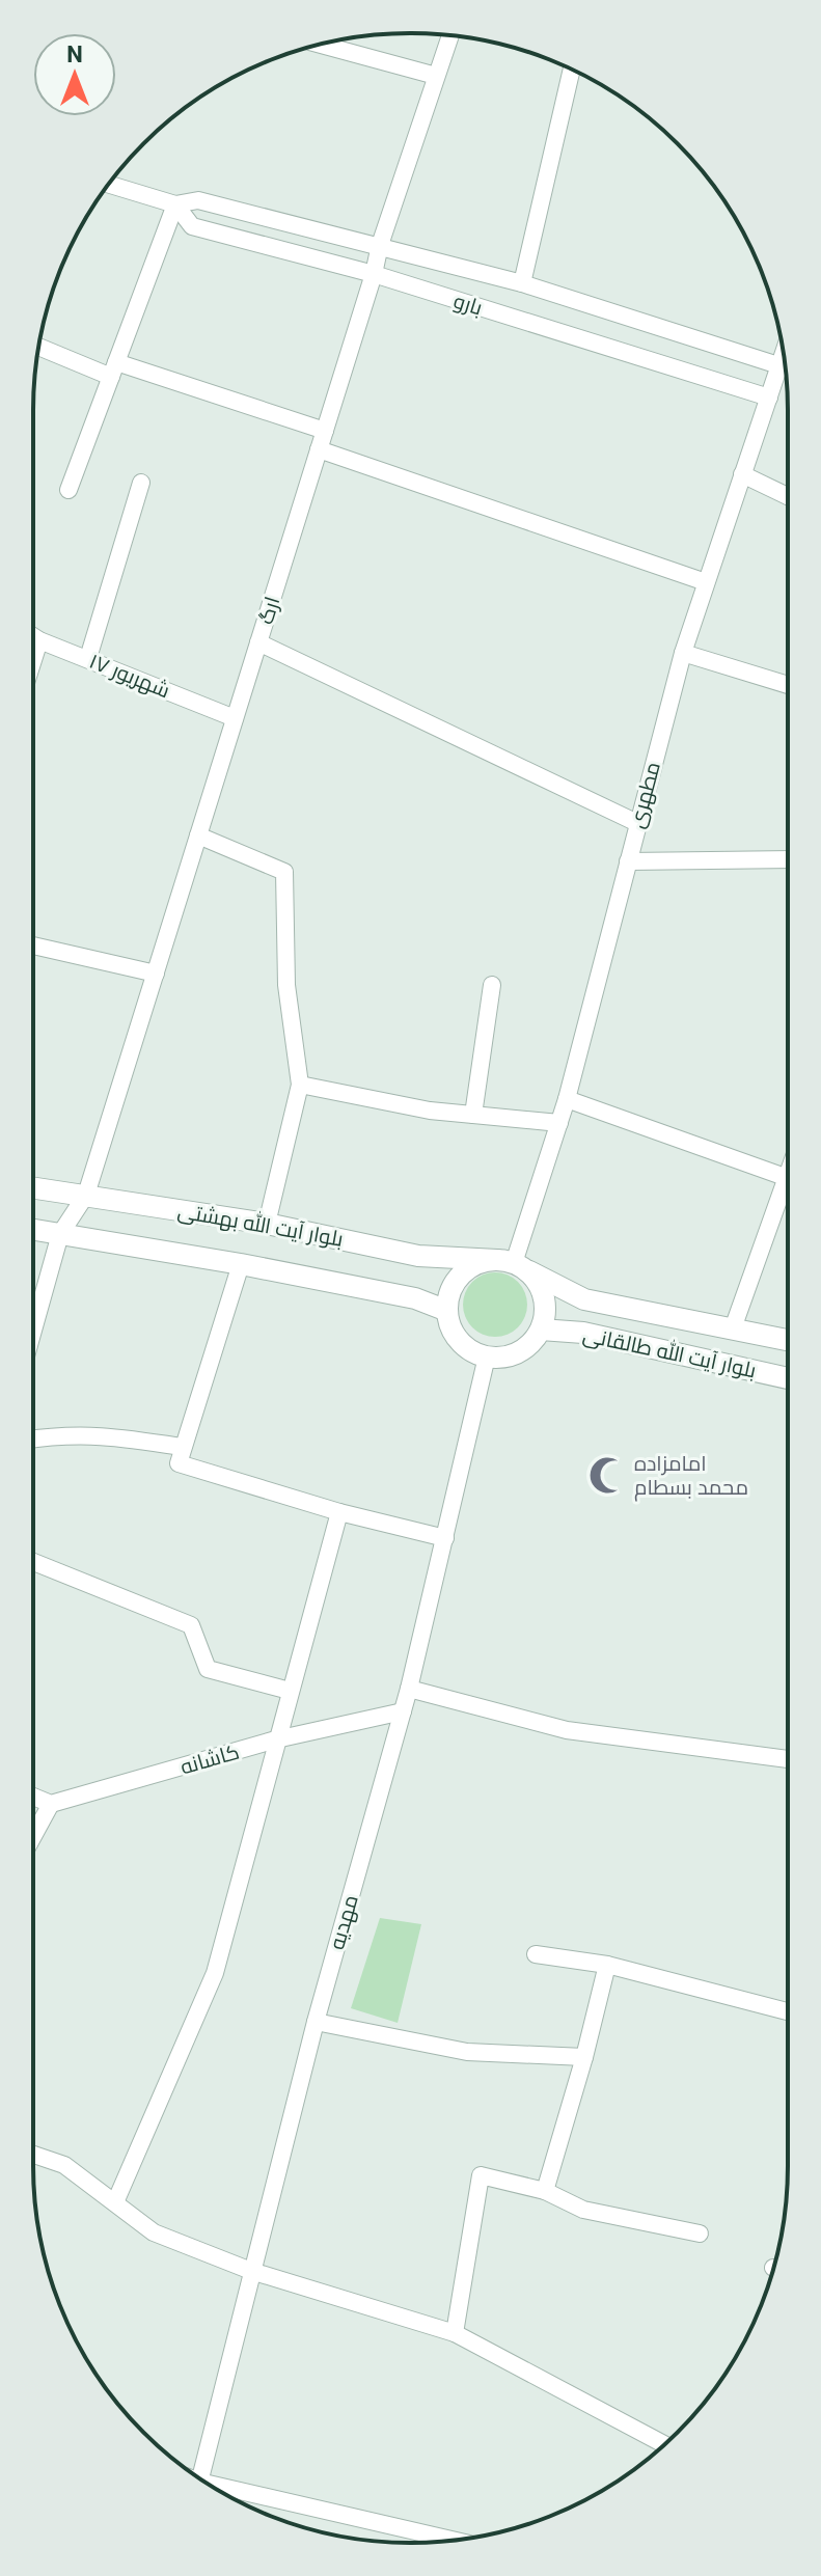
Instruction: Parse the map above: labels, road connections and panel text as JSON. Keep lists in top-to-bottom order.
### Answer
{
  "streets": {
    "street": [
      "بارو",
      "ارگ",
      "۱۷ شهریور",
      "مطهری",
      "بلوار آیت الله بهشتی",
      "بلوار آیت الله طالقانی",
      "کاشانه",
      "مهدیه"
    ]
  },
  "crossings": [
    ["بارو", "ارگ"],
    ["بارو", "مطهری"],
    ["ارگ", "۱۷ شهریور"],
    ["ارگ", "بلوار آیت الله بهشتی"],
    ["مطهری", "بلوار آیت الله بهشتی"],
    ["مطهری", "بلوار آیت الله طالقانی"],
    ["مطهری", "مهدیه"],
    ["بلوار آیت الله بهشتی", "بلوار آیت الله طالقانی"],
    ["بلوار آیت الله بهشتی", "مهدیه"],
    ["بلوار آیت الله طالقانی", "مهدیه"],
    ["کاشانه", "مهدیه"]
  ],
  "places": {
    "mosque": ["امامزاده محمد بسطام"]
  },
  "north": "top"
}
